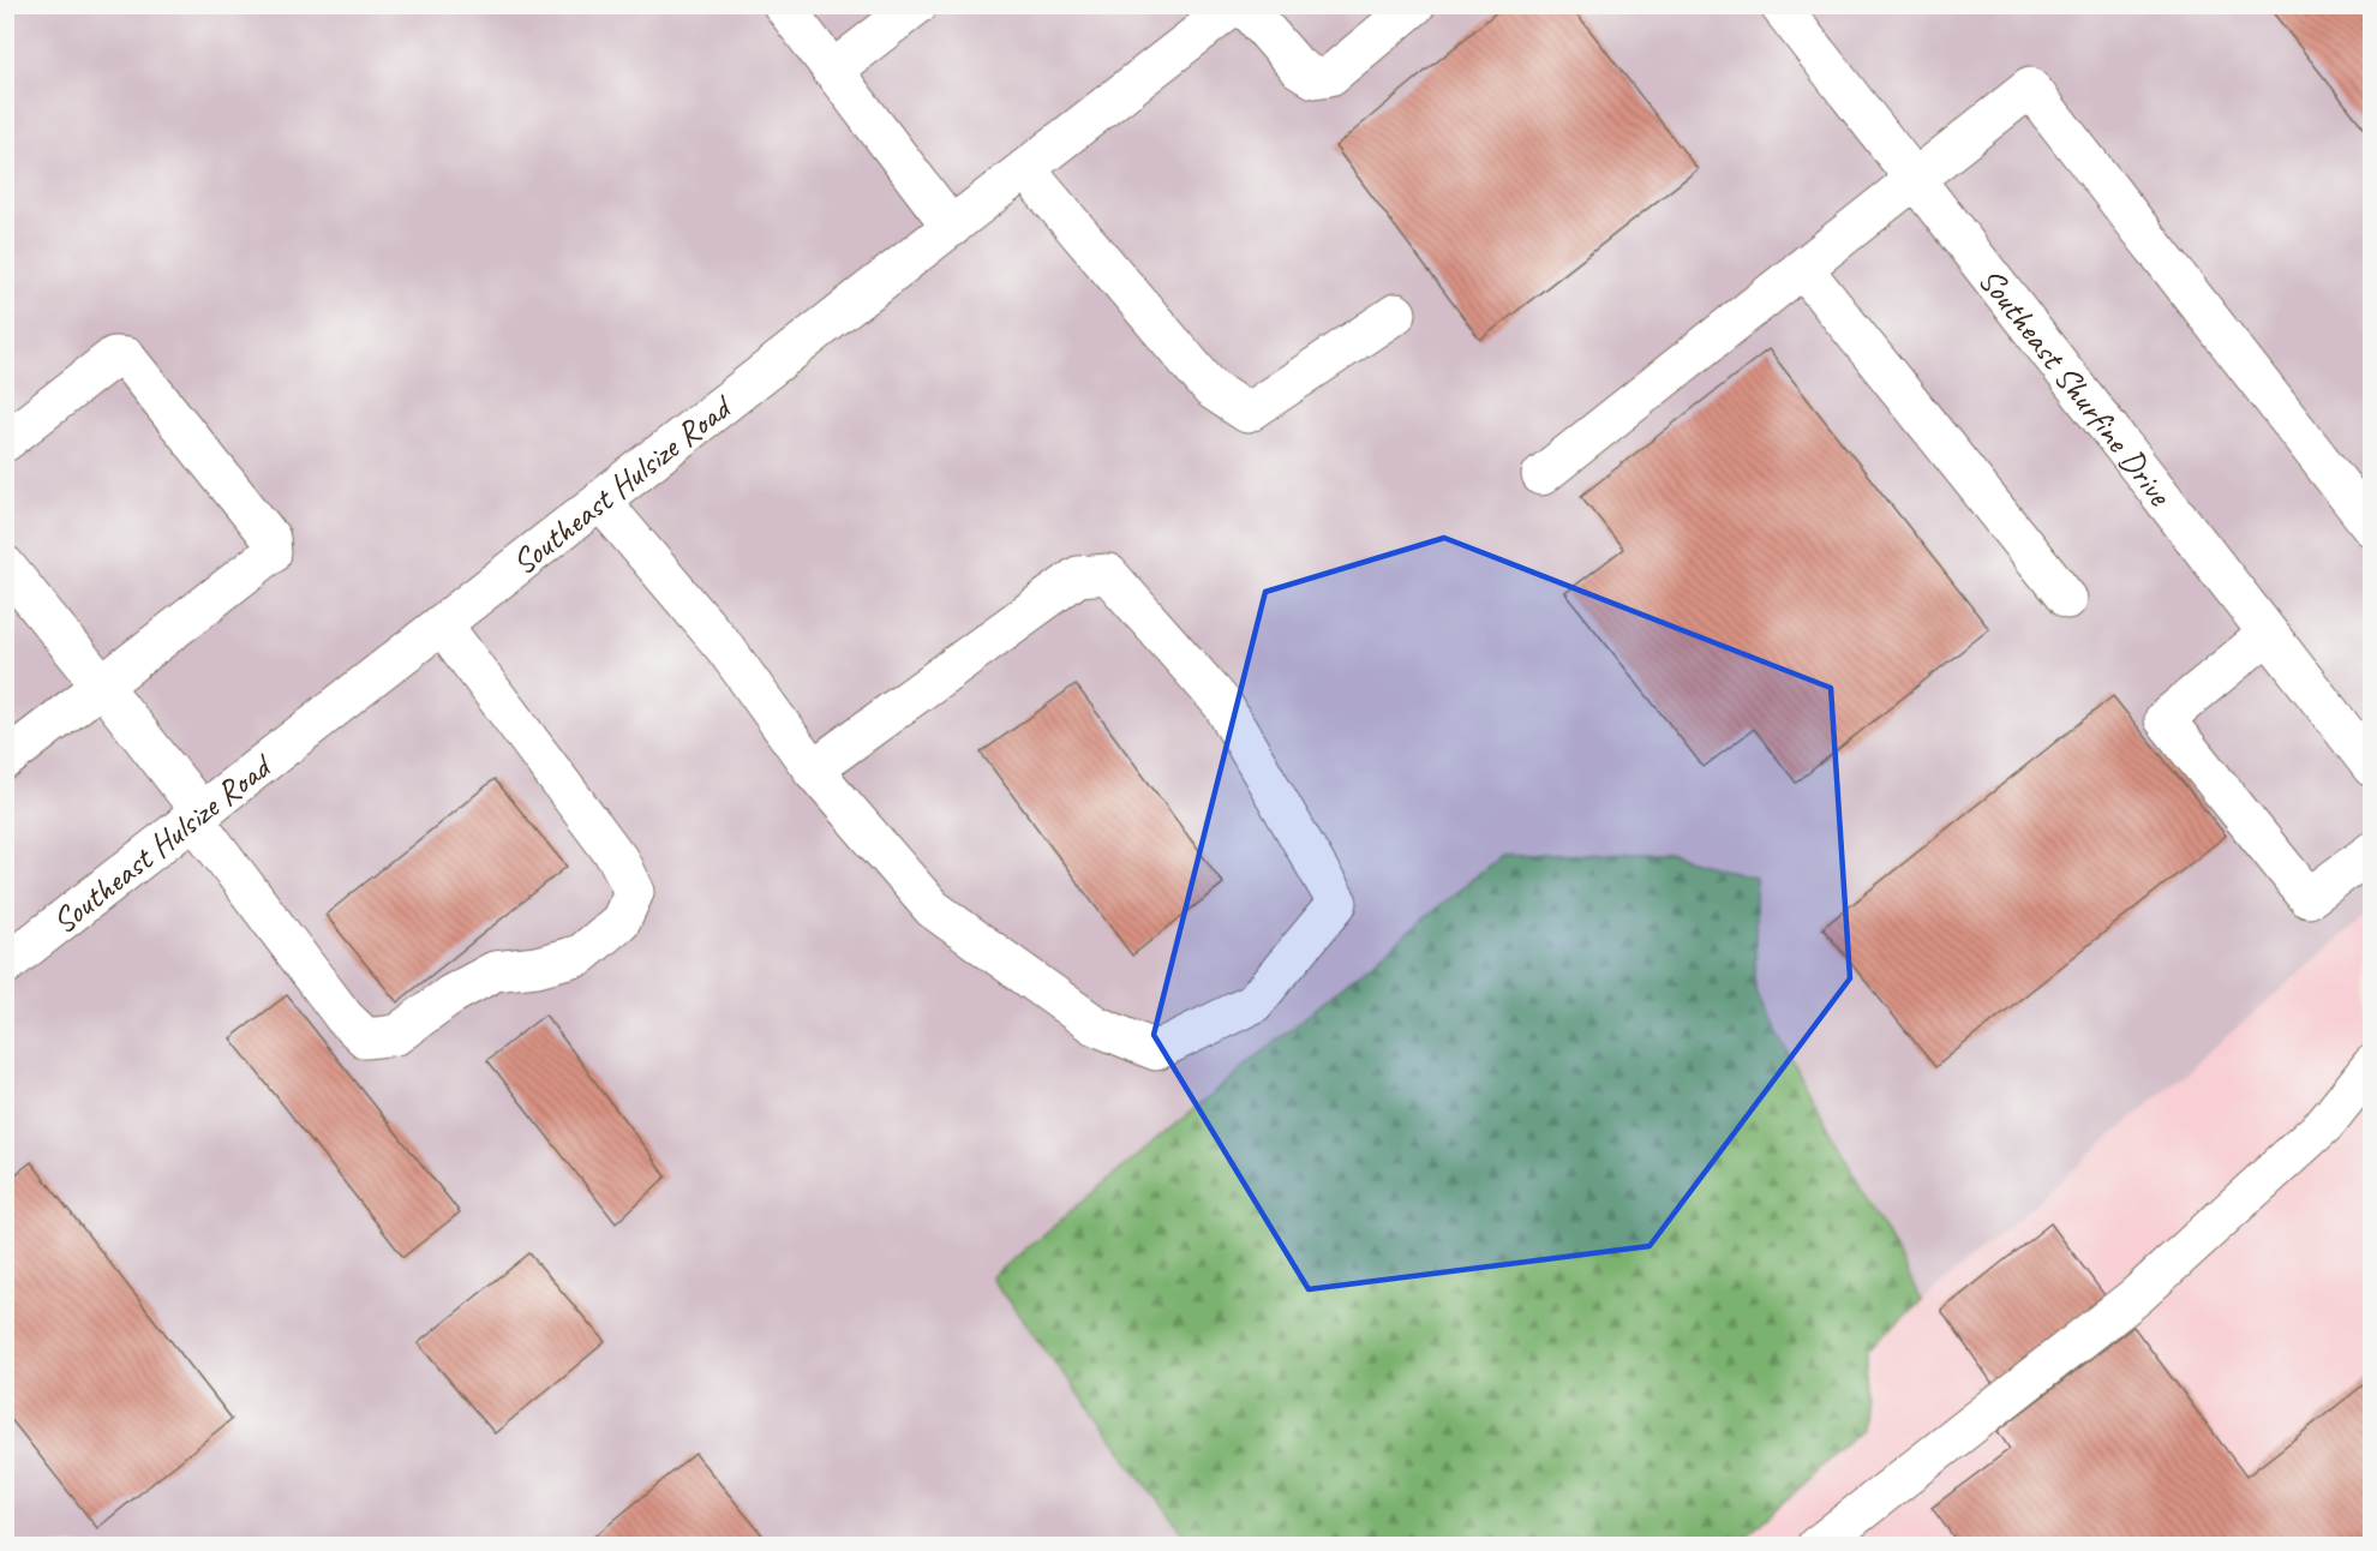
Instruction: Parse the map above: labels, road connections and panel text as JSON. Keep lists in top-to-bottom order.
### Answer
{
  "streets": {
    "street": ["Southeast Shurfine Drive", "Southeast Hulsize Road"]
  }
}
